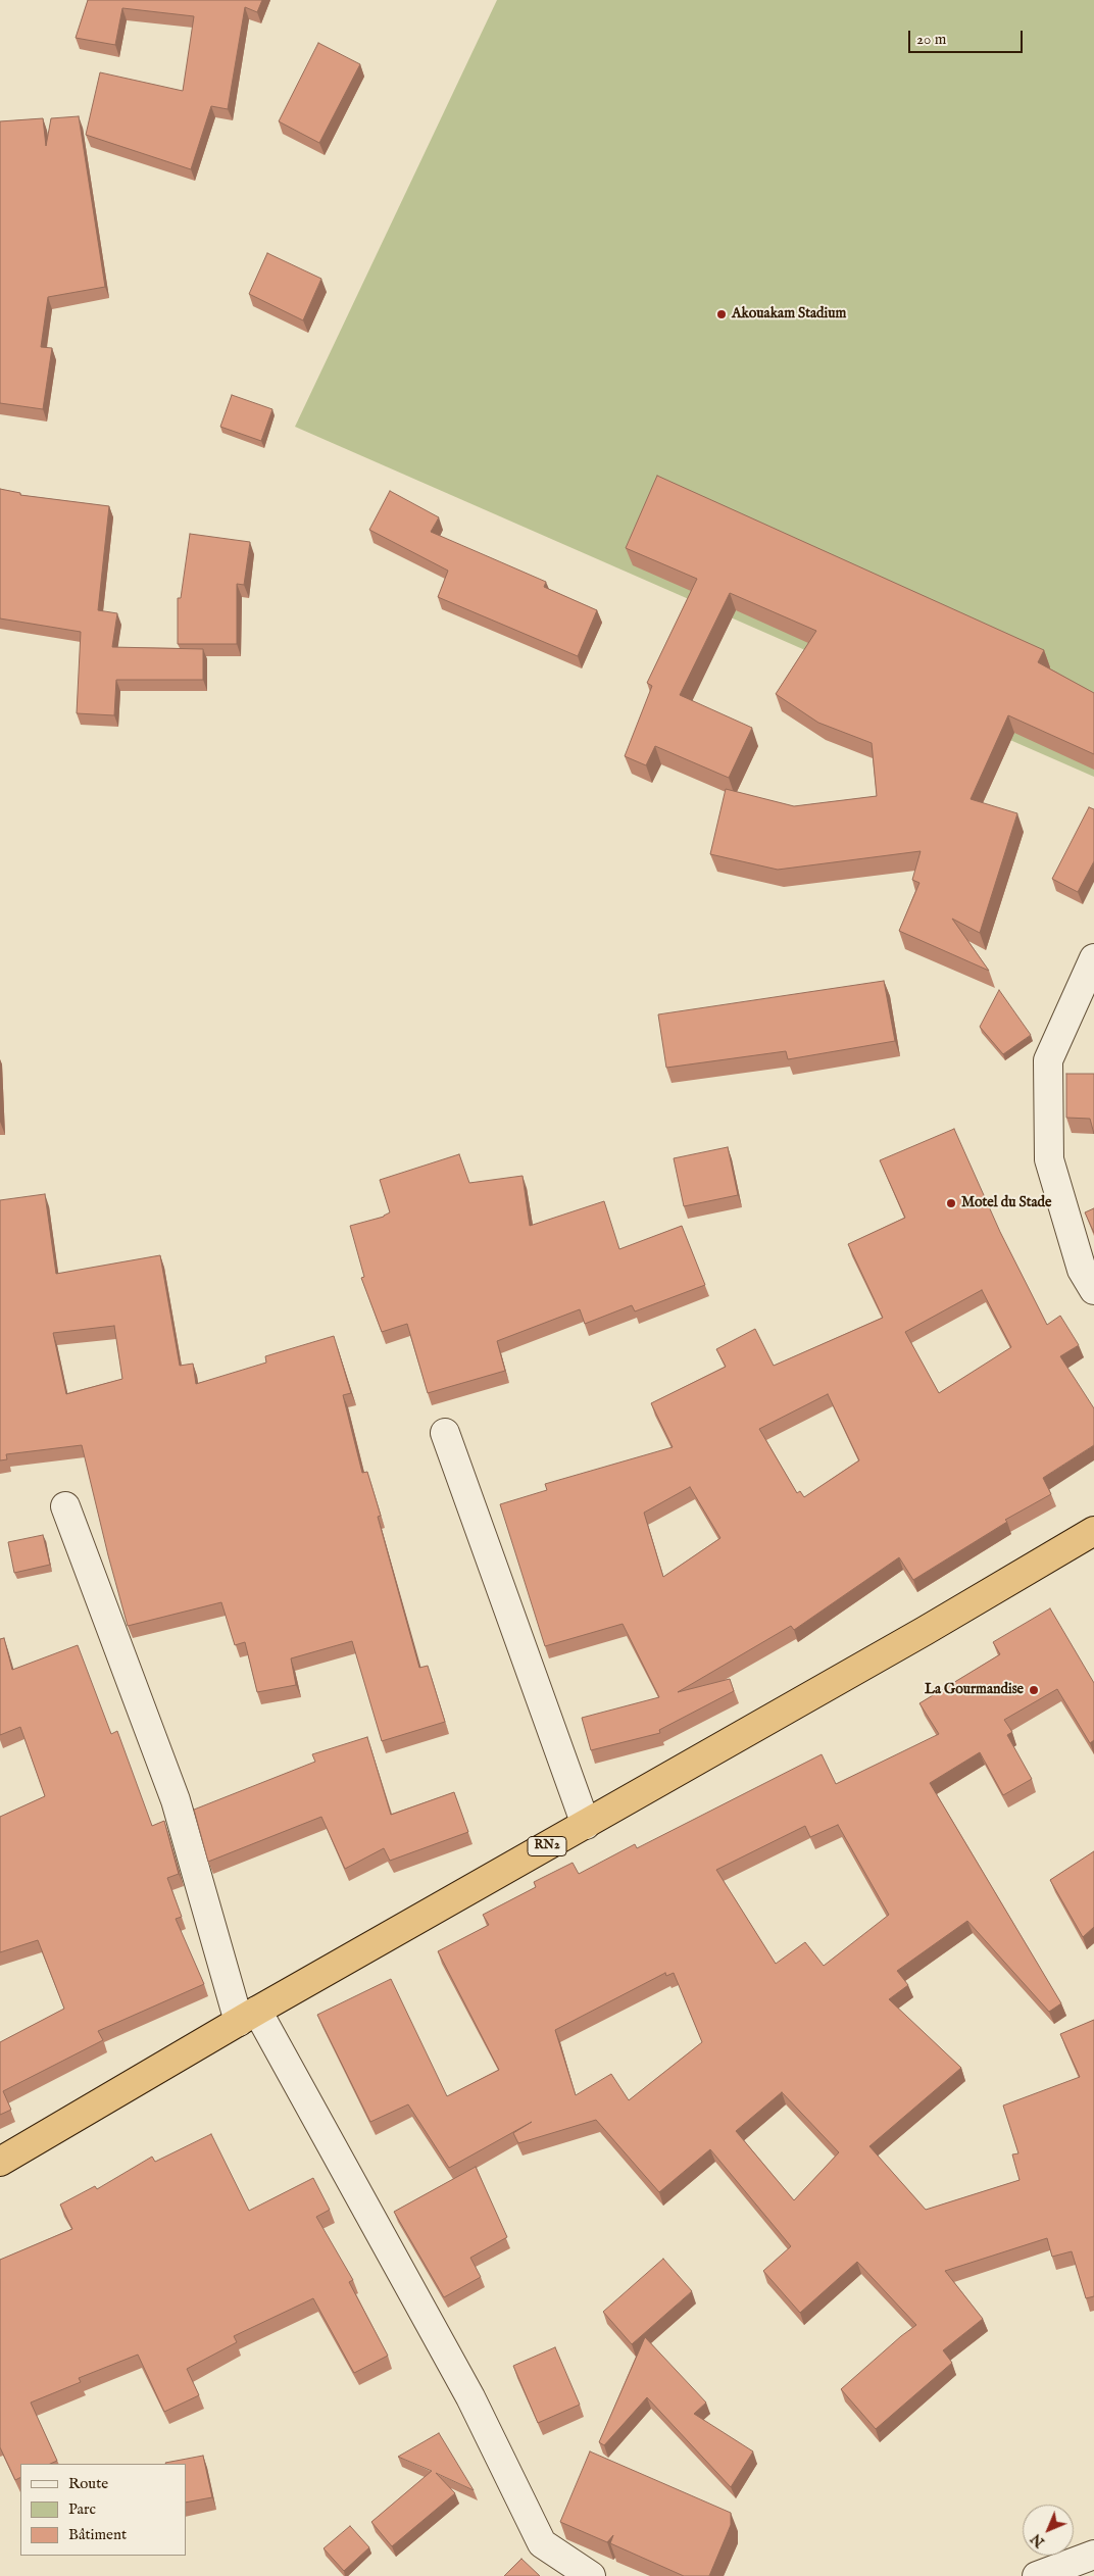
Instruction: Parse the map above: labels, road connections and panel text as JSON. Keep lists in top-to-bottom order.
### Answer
{
  "streets": {
    "highway": ["RN2"]
  },
  "places": ["Akouakam Stadium", "Motel du Stade", "La Gourmandise"],
  "legend": ["Route", "Parc", "Bâtiment"],
  "scale_bar": "20 m",
  "north": "bottom left"
}
